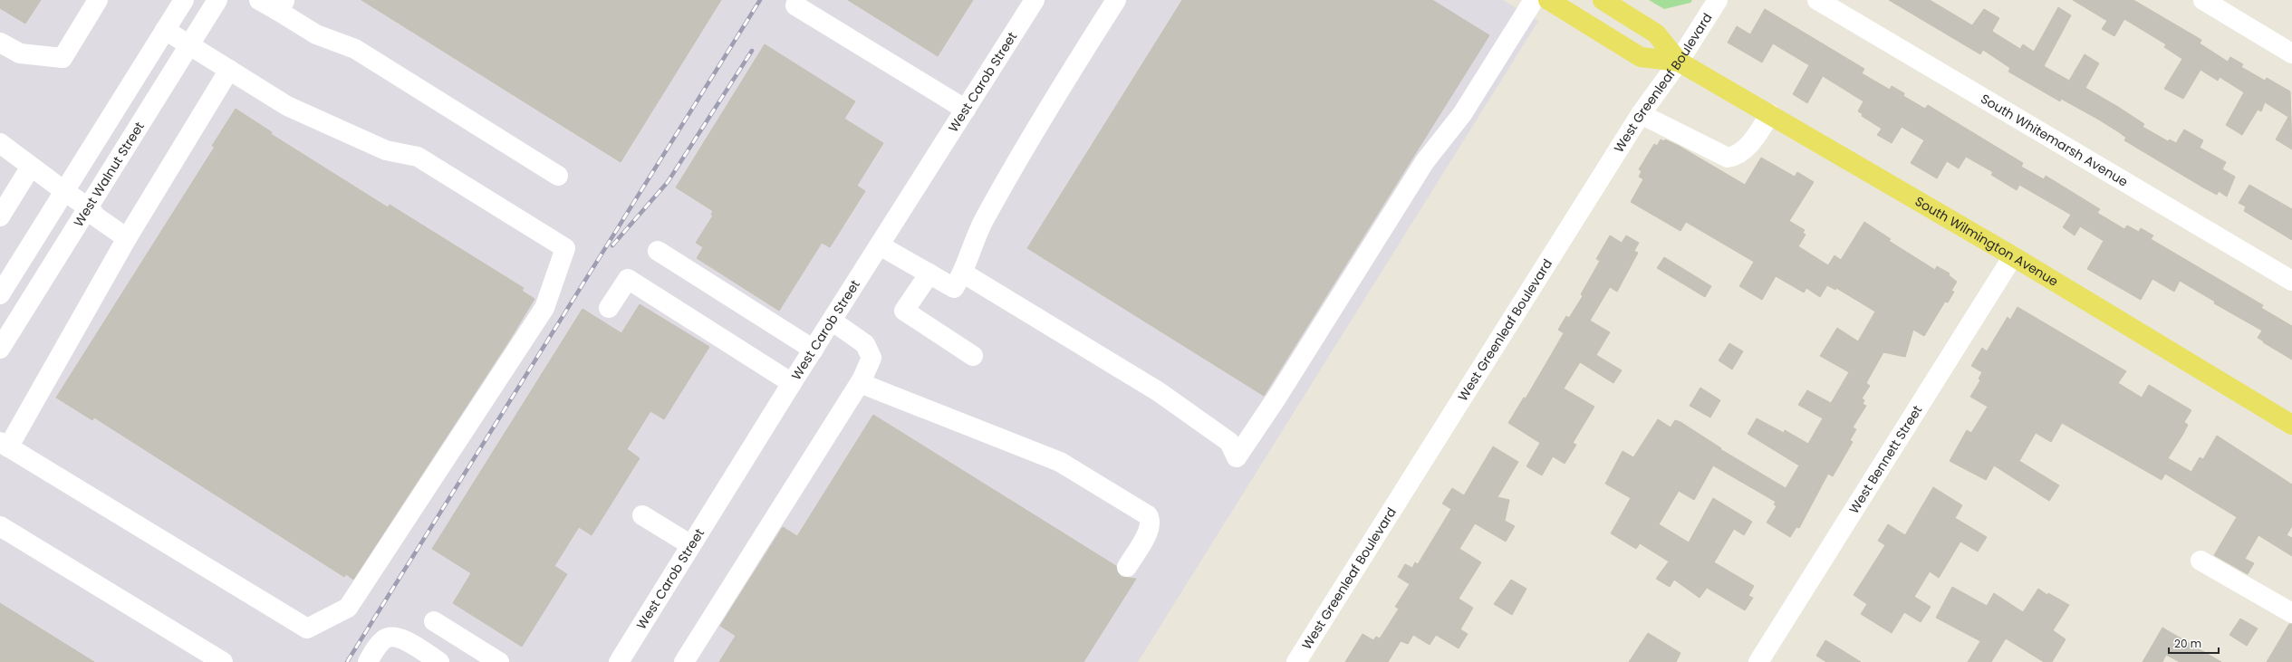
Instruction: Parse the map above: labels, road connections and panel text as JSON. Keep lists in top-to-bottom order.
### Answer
{
  "streets": {
    "main road": ["South Wilmington Avenue"],
    "street": [
      "West Carob Street",
      "West Greenleaf Boulevard",
      "South Whitemarsh Avenue",
      "West Walnut Street",
      "West Bennett Street"
    ]
  },
  "crossings": [
    ["West Greenleaf Boulevard", "South Wilmington Avenue"],
    ["South Wilmington Avenue", "West Bennett Street"]
  ],
  "scale_bar": "20 m"
}
